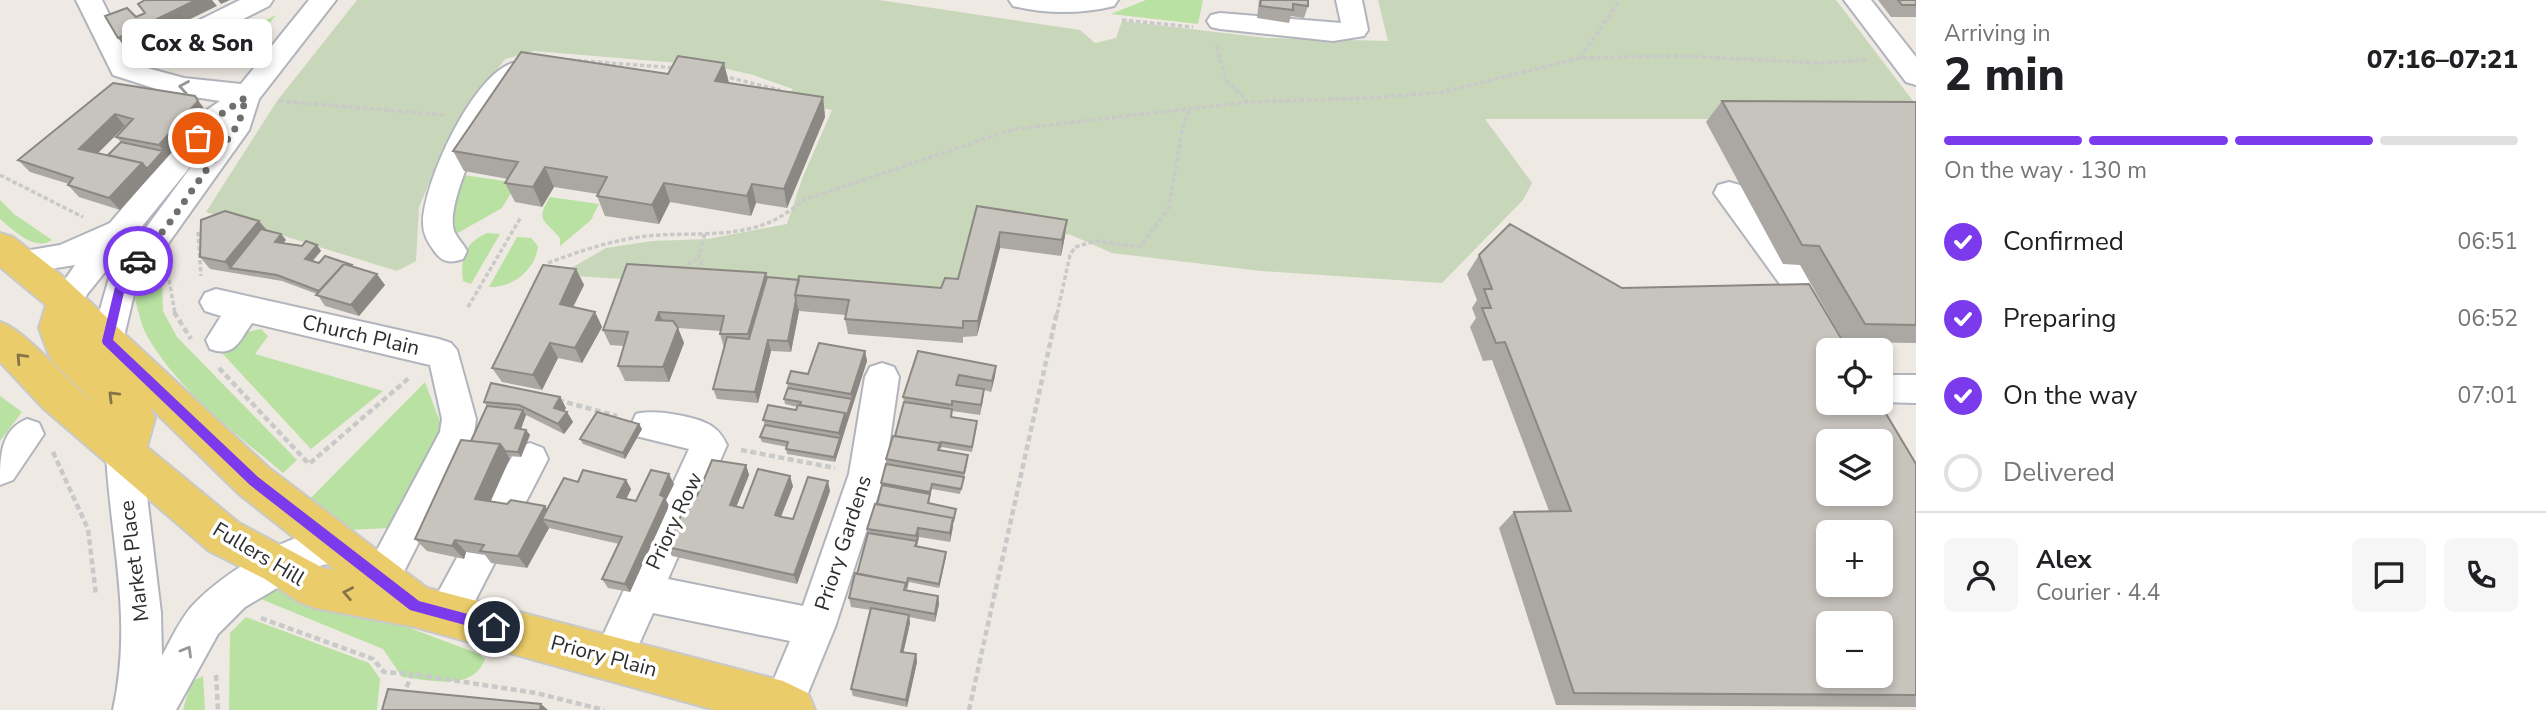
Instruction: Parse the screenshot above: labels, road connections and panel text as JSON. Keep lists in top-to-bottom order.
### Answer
{
  "streets": {
    "main road": ["Fullers Hill", "Priory Plain"],
    "street": [
      "Church Plain",
      "Priory Row",
      "Priory Gardens",
      "Market Place"
    ]
  },
  "crossings": [
    ["Priory Row", "Priory Plain"],
    ["Priory Gardens", "Priory Plain"],
    ["Fullers Hill", "Market Place"],
    ["Fullers Hill", "Priory Plain"]
  ],
  "places": ["Cox & Son"],
  "page": {
    "heading": ["2 min", "Arriving in", "07:16–07:21"],
    "panel": ["Alex", "Courier · 4.4"],
    "bubble": "Cox & Son",
    "bar": "On the way · 130 m",
    "list": [
      ["Confirmed", "06:51"],
      ["Preparing", "06:52"],
      ["On the way", "07:01"],
      "Delivered"
    ],
    "map_buttons": ["+", "−"]
  }
}
